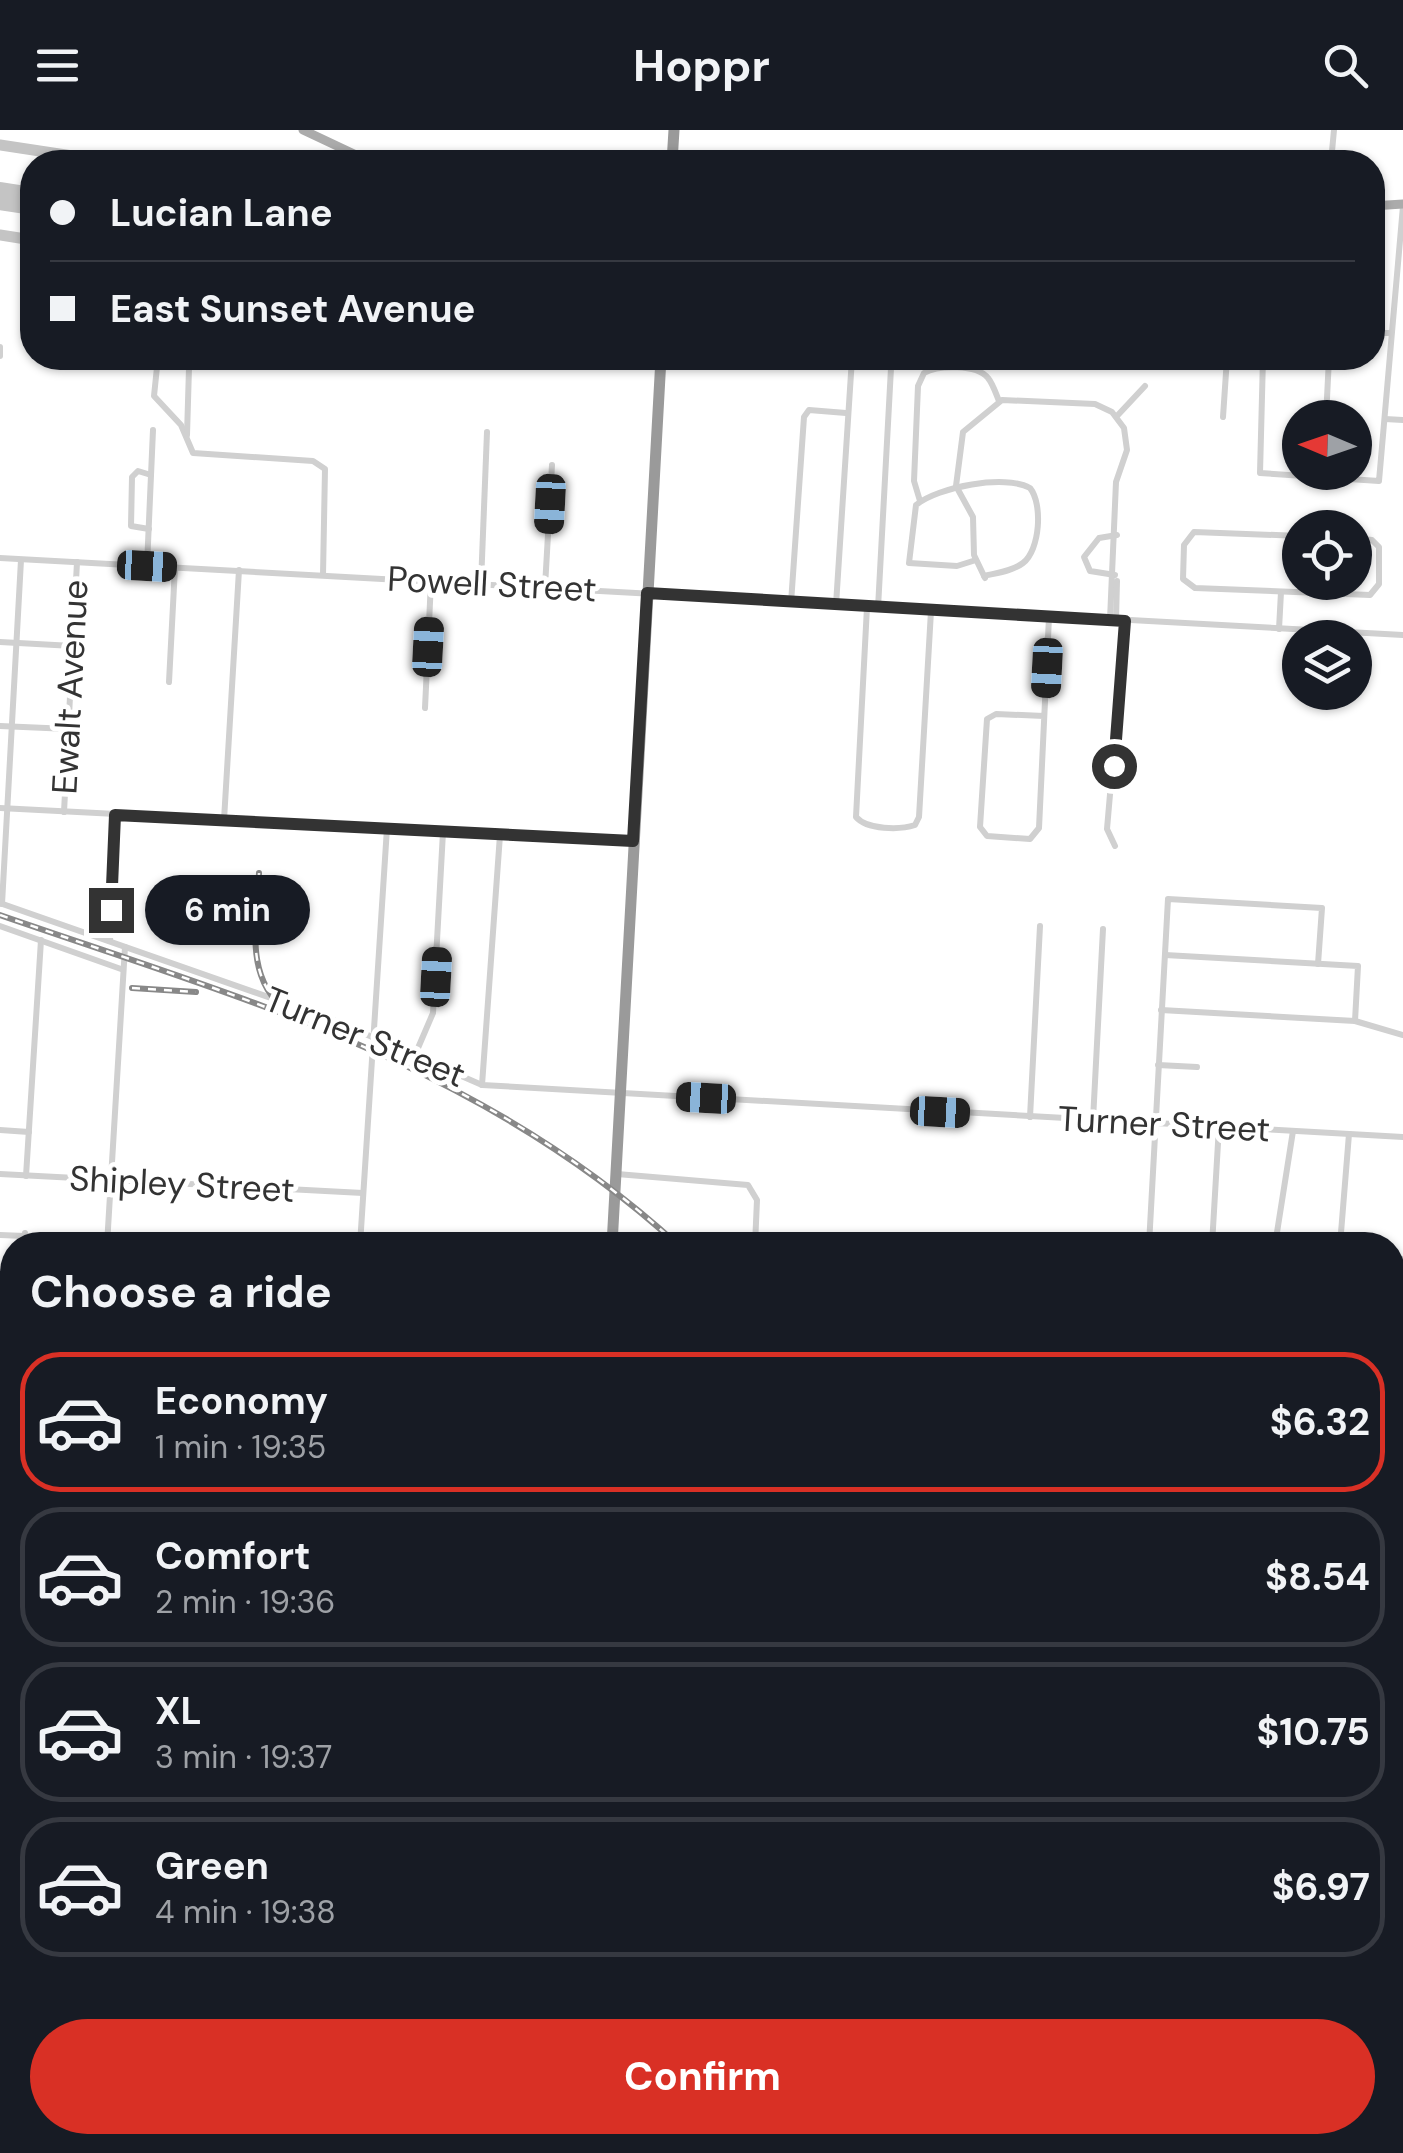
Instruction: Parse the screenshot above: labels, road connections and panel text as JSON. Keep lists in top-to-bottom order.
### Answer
{
  "streets": {
    "street": [
      "Powell Street",
      "Ewalt Avenue",
      "Turner Street",
      "Shipley Street"
    ]
  },
  "crossings": [
    ["Powell Street", "Ewalt Avenue"]
  ],
  "north": "left",
  "page": {
    "header": "Hoppr",
    "banner": ["Lucian Lane", "East Sunset Avenue"],
    "bubble": "6 min",
    "heading": "Choose a ride",
    "list": [
      {
        "name": "Economy",
        "note": "1 min · 19:35",
        "value": "$6.32"
      },
      {
        "name": "Comfort",
        "note": "2 min · 19:36",
        "value": "$8.54"
      },
      {
        "name": "XL",
        "note": "3 min · 19:37",
        "value": "$10.75"
      },
      {
        "name": "Green",
        "note": "4 min · 19:38",
        "value": "$6.97"
      }
    ],
    "buttons": "Confirm"
  }
}
